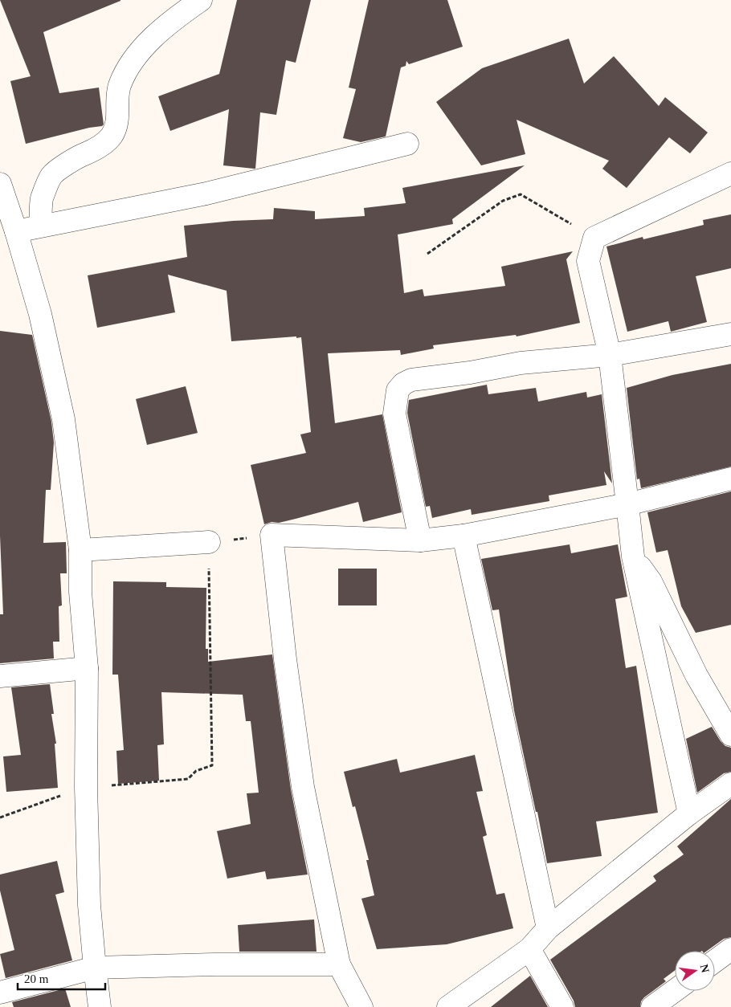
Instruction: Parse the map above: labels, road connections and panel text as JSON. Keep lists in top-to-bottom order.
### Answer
{
  "scale_bar": "20 m",
  "north": "right"
}
